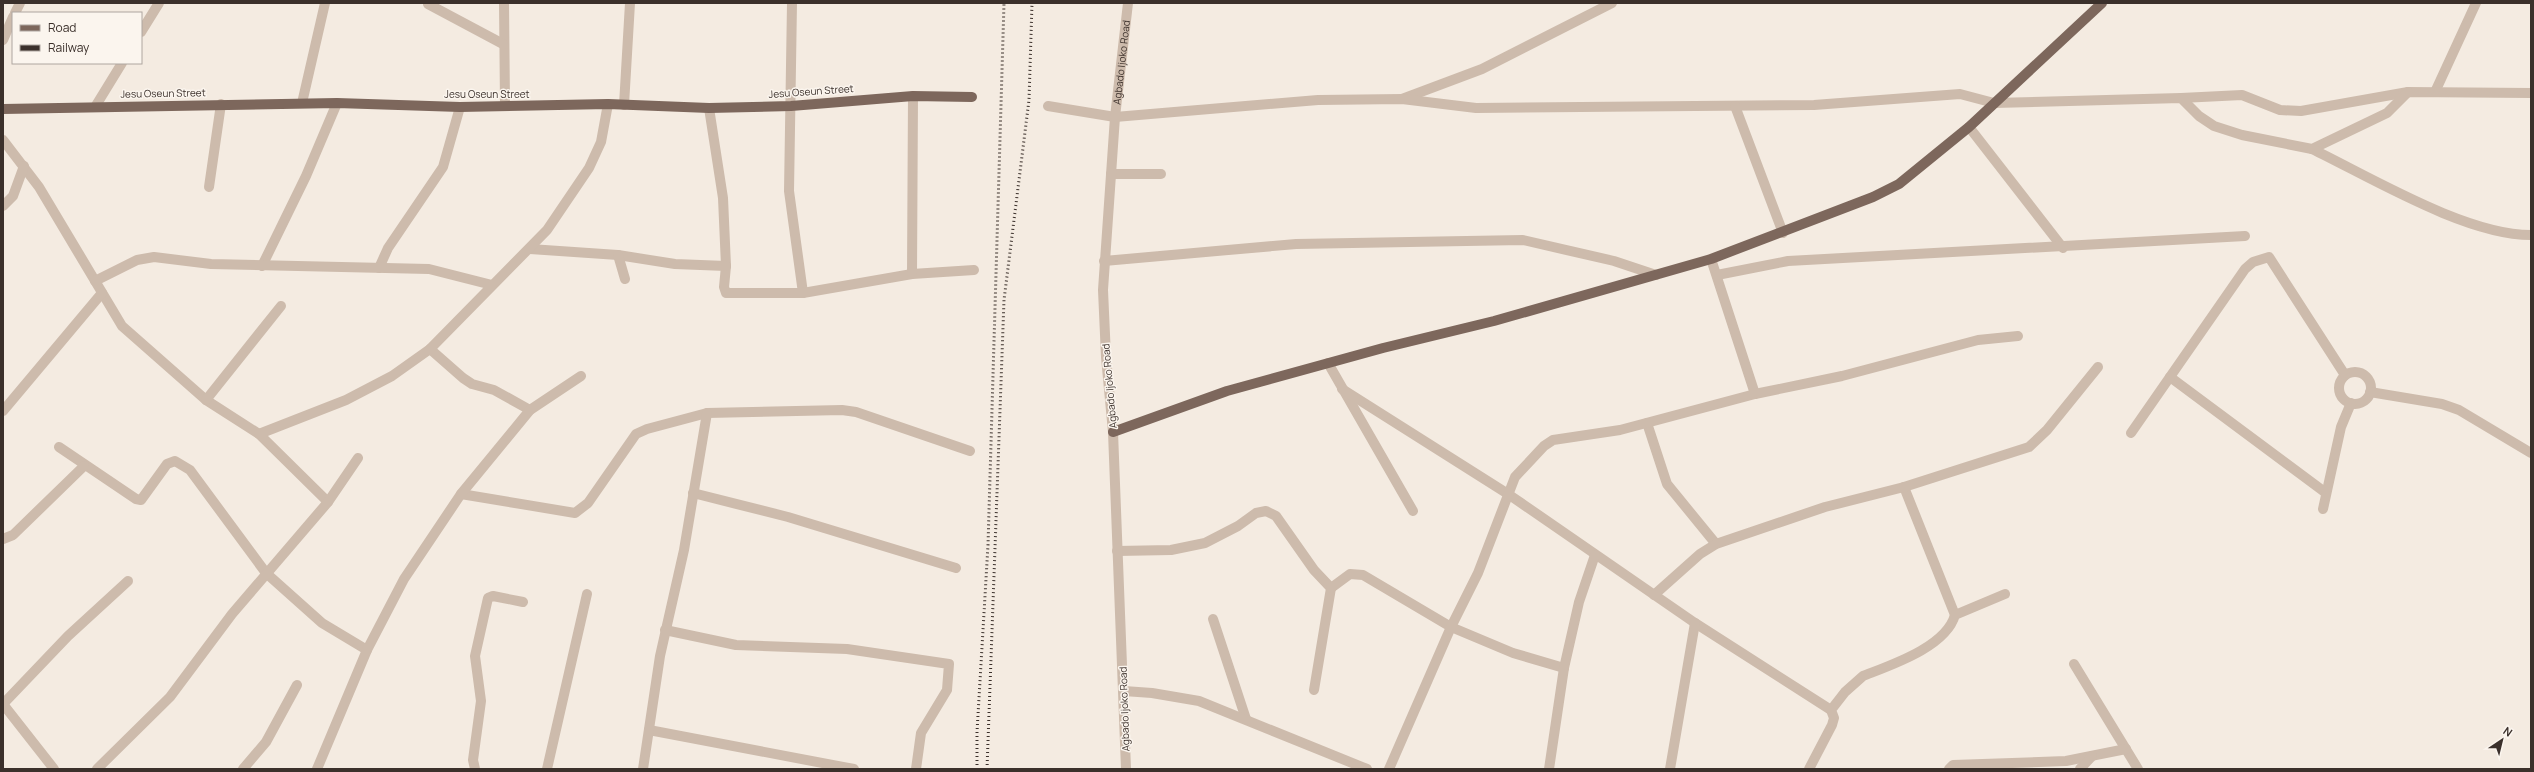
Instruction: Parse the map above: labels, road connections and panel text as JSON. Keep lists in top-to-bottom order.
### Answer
{
  "streets": {
    "main road": ["Jesu Oseun Street"],
    "street": ["Agbado Ijoko Road"]
  },
  "legend": ["Road", "Railway"],
  "north": "top right"
}
